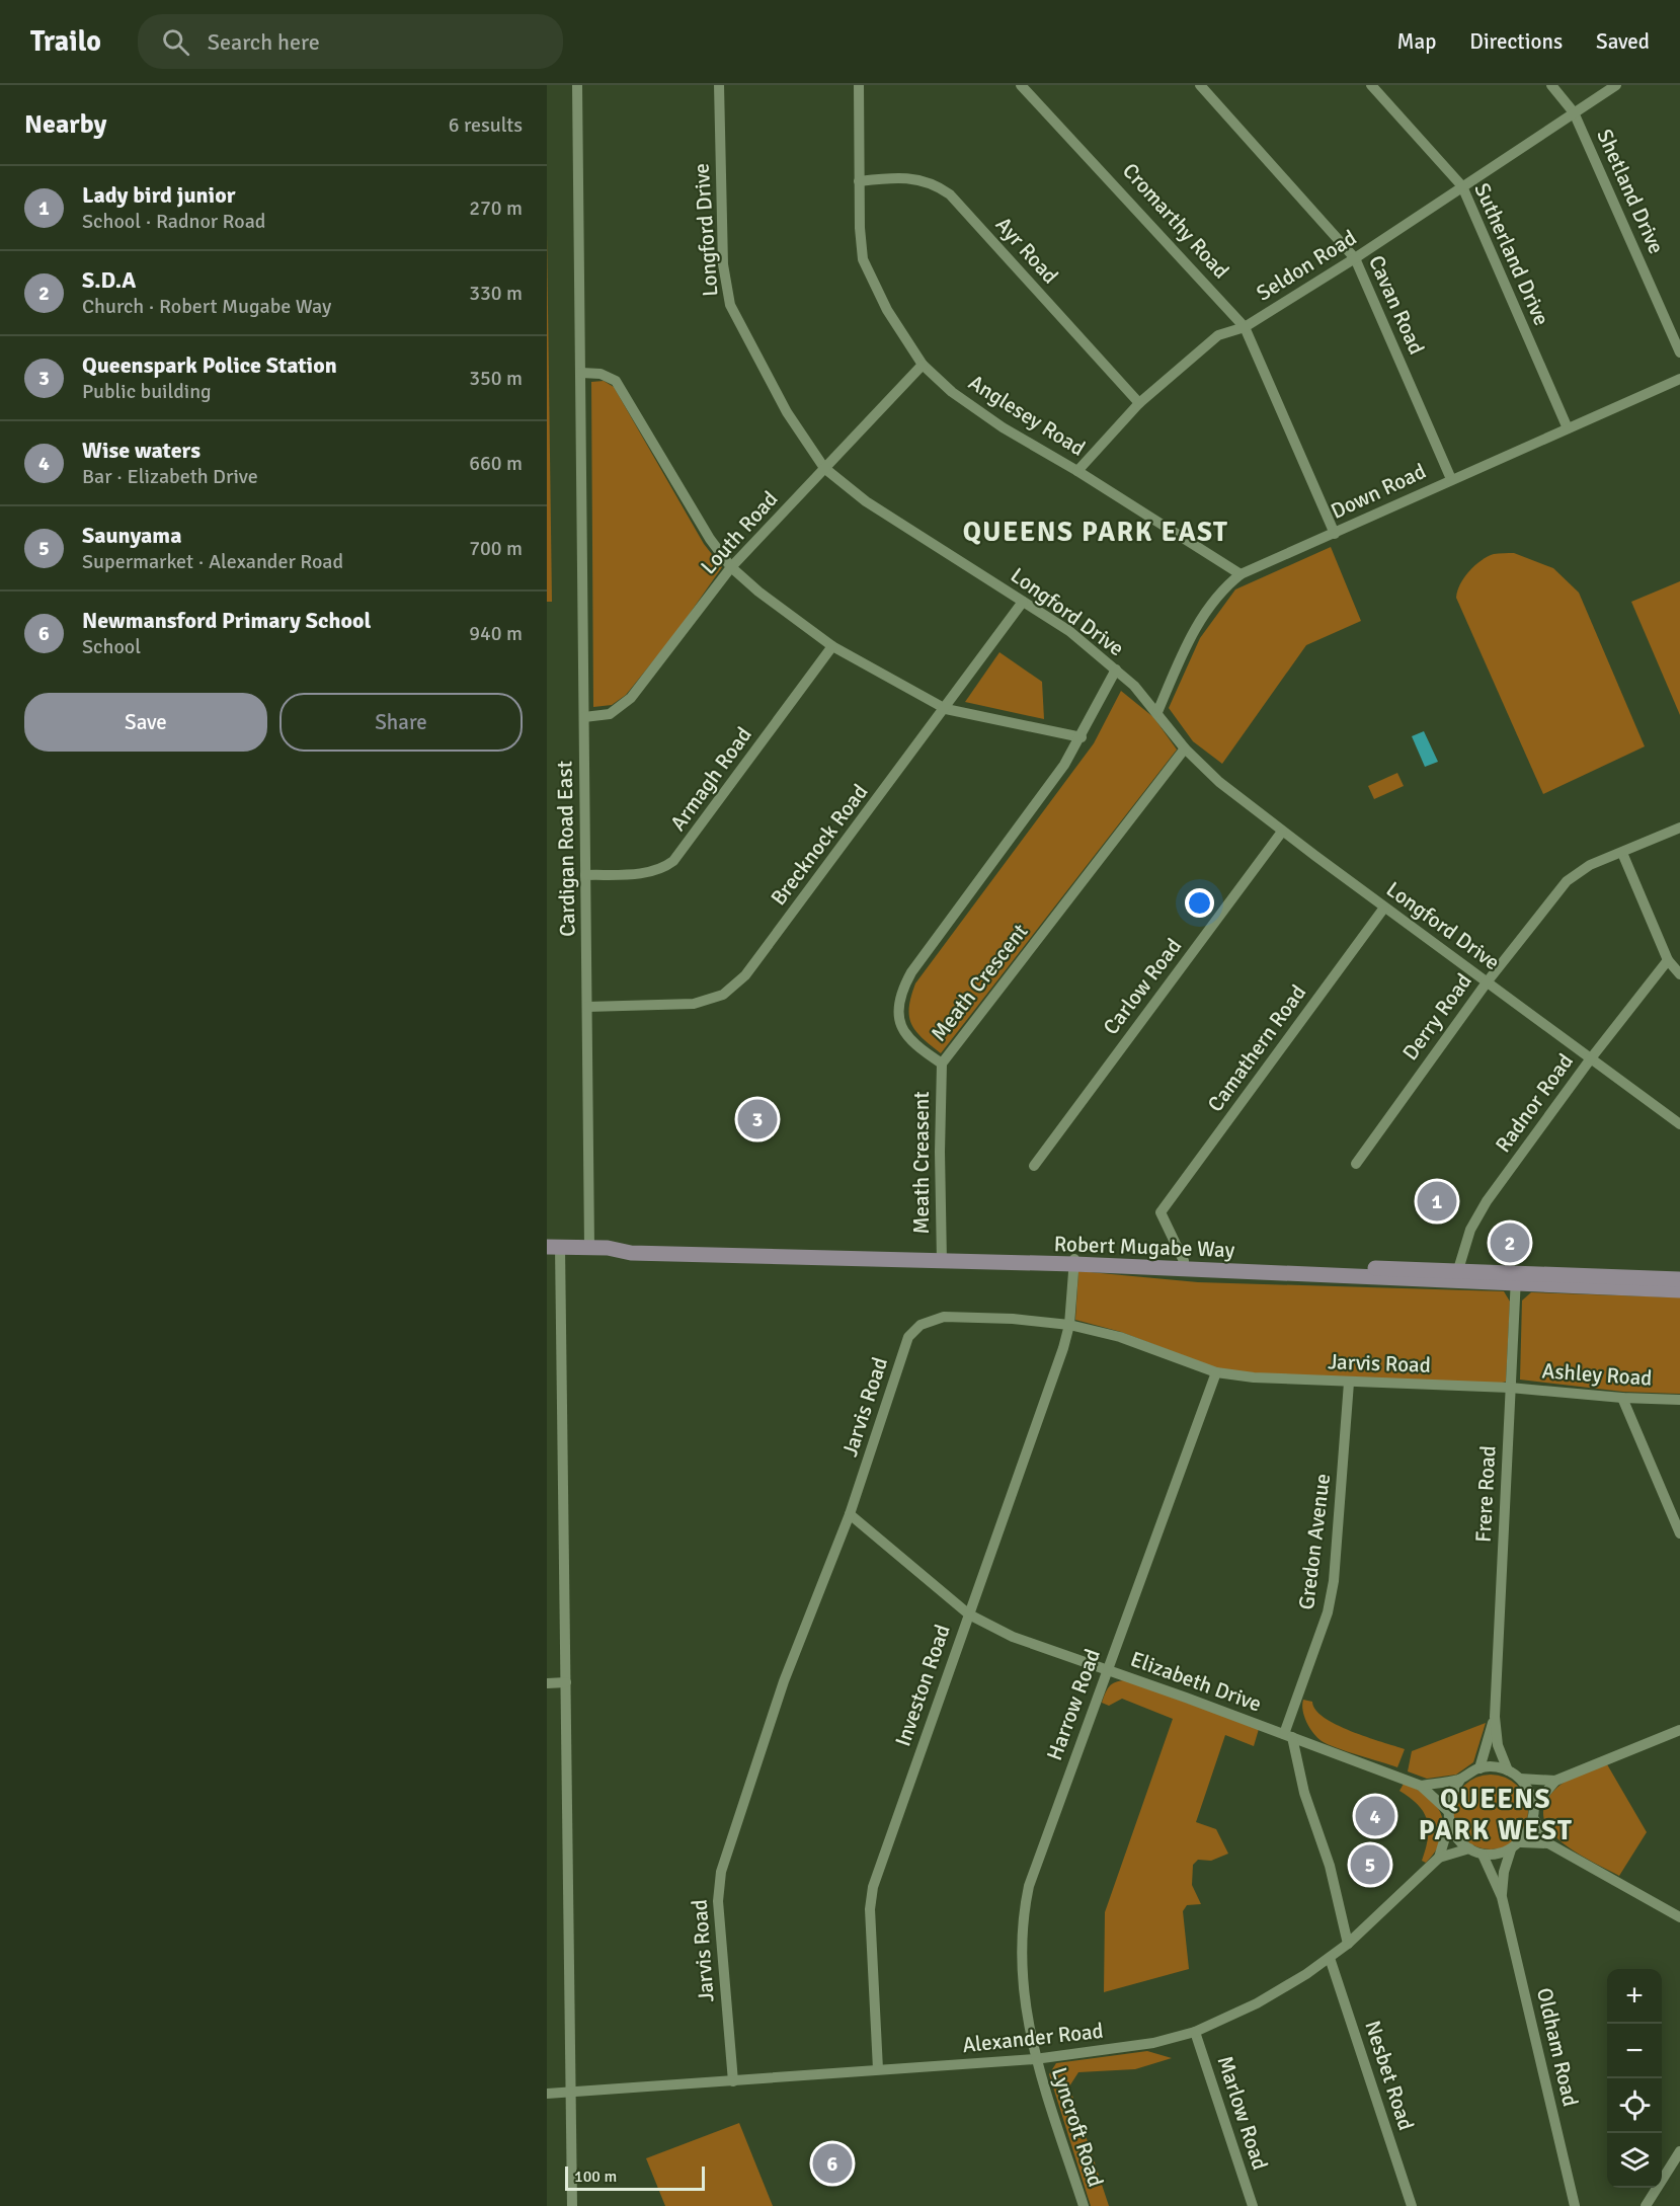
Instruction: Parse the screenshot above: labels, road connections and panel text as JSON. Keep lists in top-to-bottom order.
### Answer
{
  "streets": {
    "main road": ["Robert Mugabe Way"],
    "street": [
      "Shetland Drive",
      "Cromarthy Road",
      "Longford Drive",
      "Ayr Road",
      "Sutherland Drive",
      "Seldon Road",
      "Cavan Road",
      "Anglesey Road",
      "Down Road",
      "Louth Road",
      "Armagh Road",
      "Brecknock Road",
      "Cardigan Road East",
      "Meath Crescent",
      "Carlow Road",
      "Derry Road",
      "Camathern Road",
      "Radnor Road",
      "Meath Creasent",
      "Jarvis Road",
      "Ashley Road",
      "Frere Road",
      "Gredon Avenue",
      "Elizabeth Drive",
      "Investon Road",
      "Harrow Road",
      "Alexander Road",
      "Oldham Road",
      "Nesbet Road",
      "Marlow Road",
      "Lyncroft Road"
    ]
  },
  "crossings": [
    ["Shetland Drive", "Seldon Road"],
    ["Cromarthy Road", "Seldon Road"],
    ["Cromarthy Road", "Down Road"],
    ["Longford Drive", "Down Road"],
    ["Longford Drive", "Louth Road"],
    ["Longford Drive", "Brecknock Road"],
    ["Longford Drive", "Meath Crescent"],
    ["Longford Drive", "Carlow Road"],
    ["Longford Drive", "Derry Road"],
    ["Longford Drive", "Camathern Road"],
    ["Longford Drive", "Radnor Road"],
    ["Ayr Road", "Seldon Road"],
    ["Ayr Road", "Anglesey Road"],
    ["Sutherland Drive", "Seldon Road"],
    ["Sutherland Drive", "Down Road"],
    ["Seldon Road", "Cavan Road"],
    ["Seldon Road", "Anglesey Road"],
    ["Cavan Road", "Down Road"],
    ["Anglesey Road", "Down Road"],
    ["Anglesey Road", "Louth Road"],
    ["Louth Road", "Cardigan Road East"],
    ["Armagh Road", "Cardigan Road East"],
    ["Brecknock Road", "Cardigan Road East"],
    ["Cardigan Road East", "Robert Mugabe Way"],
    ["Meath Crescent", "Meath Creasent"],
    ["Camathern Road", "Robert Mugabe Way"],
    ["Radnor Road", "Robert Mugabe Way"],
    ["Meath Creasent", "Robert Mugabe Way"],
    ["Robert Mugabe Way", "Frere Road"],
    ["Robert Mugabe Way", "Investon Road"],
    ["Jarvis Road", "Ashley Road"],
    ["Jarvis Road", "Frere Road"],
    ["Jarvis Road", "Gredon Avenue"],
    ["Jarvis Road", "Elizabeth Drive"],
    ["Jarvis Road", "Investon Road"],
    ["Jarvis Road", "Harrow Road"],
    ["Jarvis Road", "Alexander Road"],
    ["Ashley Road", "Frere Road"],
    ["Frere Road", "Elizabeth Drive"],
    ["Frere Road", "Alexander Road"],
    ["Frere Road", "Oldham Road"],
    ["Gredon Avenue", "Elizabeth Drive"],
    ["Elizabeth Drive", "Investon Road"],
    ["Elizabeth Drive", "Harrow Road"],
    ["Elizabeth Drive", "Alexander Road"],
    ["Elizabeth Drive", "Oldham Road"],
    ["Investon Road", "Alexander Road"],
    ["Harrow Road", "Alexander Road"],
    ["Harrow Road", "Lyncroft Road"],
    ["Alexander Road", "Oldham Road"],
    ["Alexander Road", "Nesbet Road"],
    ["Alexander Road", "Marlow Road"],
    ["Alexander Road", "Lyncroft Road"]
  ],
  "districts": ["QUEENS PARK EAST", "QUEENS PARK WEST"],
  "scale_bar": "100 m",
  "page": {
    "header": "Trailo",
    "search": "Search here",
    "nav": ["Map", "Directions", "Saved"],
    "heading": ["Nearby", "6 results"],
    "list": [
      {
        "mark": "1",
        "name": "Lady bird junior",
        "note": "School · Radnor Road",
        "value": "270 m"
      },
      {
        "mark": "2",
        "name": "S.D.A",
        "note": "Church · Robert Mugabe Way",
        "value": "330 m"
      },
      {
        "mark": "3",
        "name": "Queenspark Police Station",
        "note": "Public building",
        "value": "350 m"
      },
      {
        "mark": "4",
        "name": "Wise waters",
        "note": "Bar · Elizabeth Drive",
        "value": "660 m"
      },
      {
        "mark": "5",
        "name": "Saunyama",
        "note": "Supermarket · Alexander Road",
        "value": "700 m"
      },
      {
        "mark": "6",
        "name": "Newmansford Primary School",
        "note": "School",
        "value": "940 m"
      }
    ],
    "buttons": ["Save", "Share"],
    "pins": [
      "3",
      "1",
      "2",
      "4",
      "5",
      "6"
    ],
    "map_buttons": ["+", "−"],
    "scale": "100 m"
  }
}
